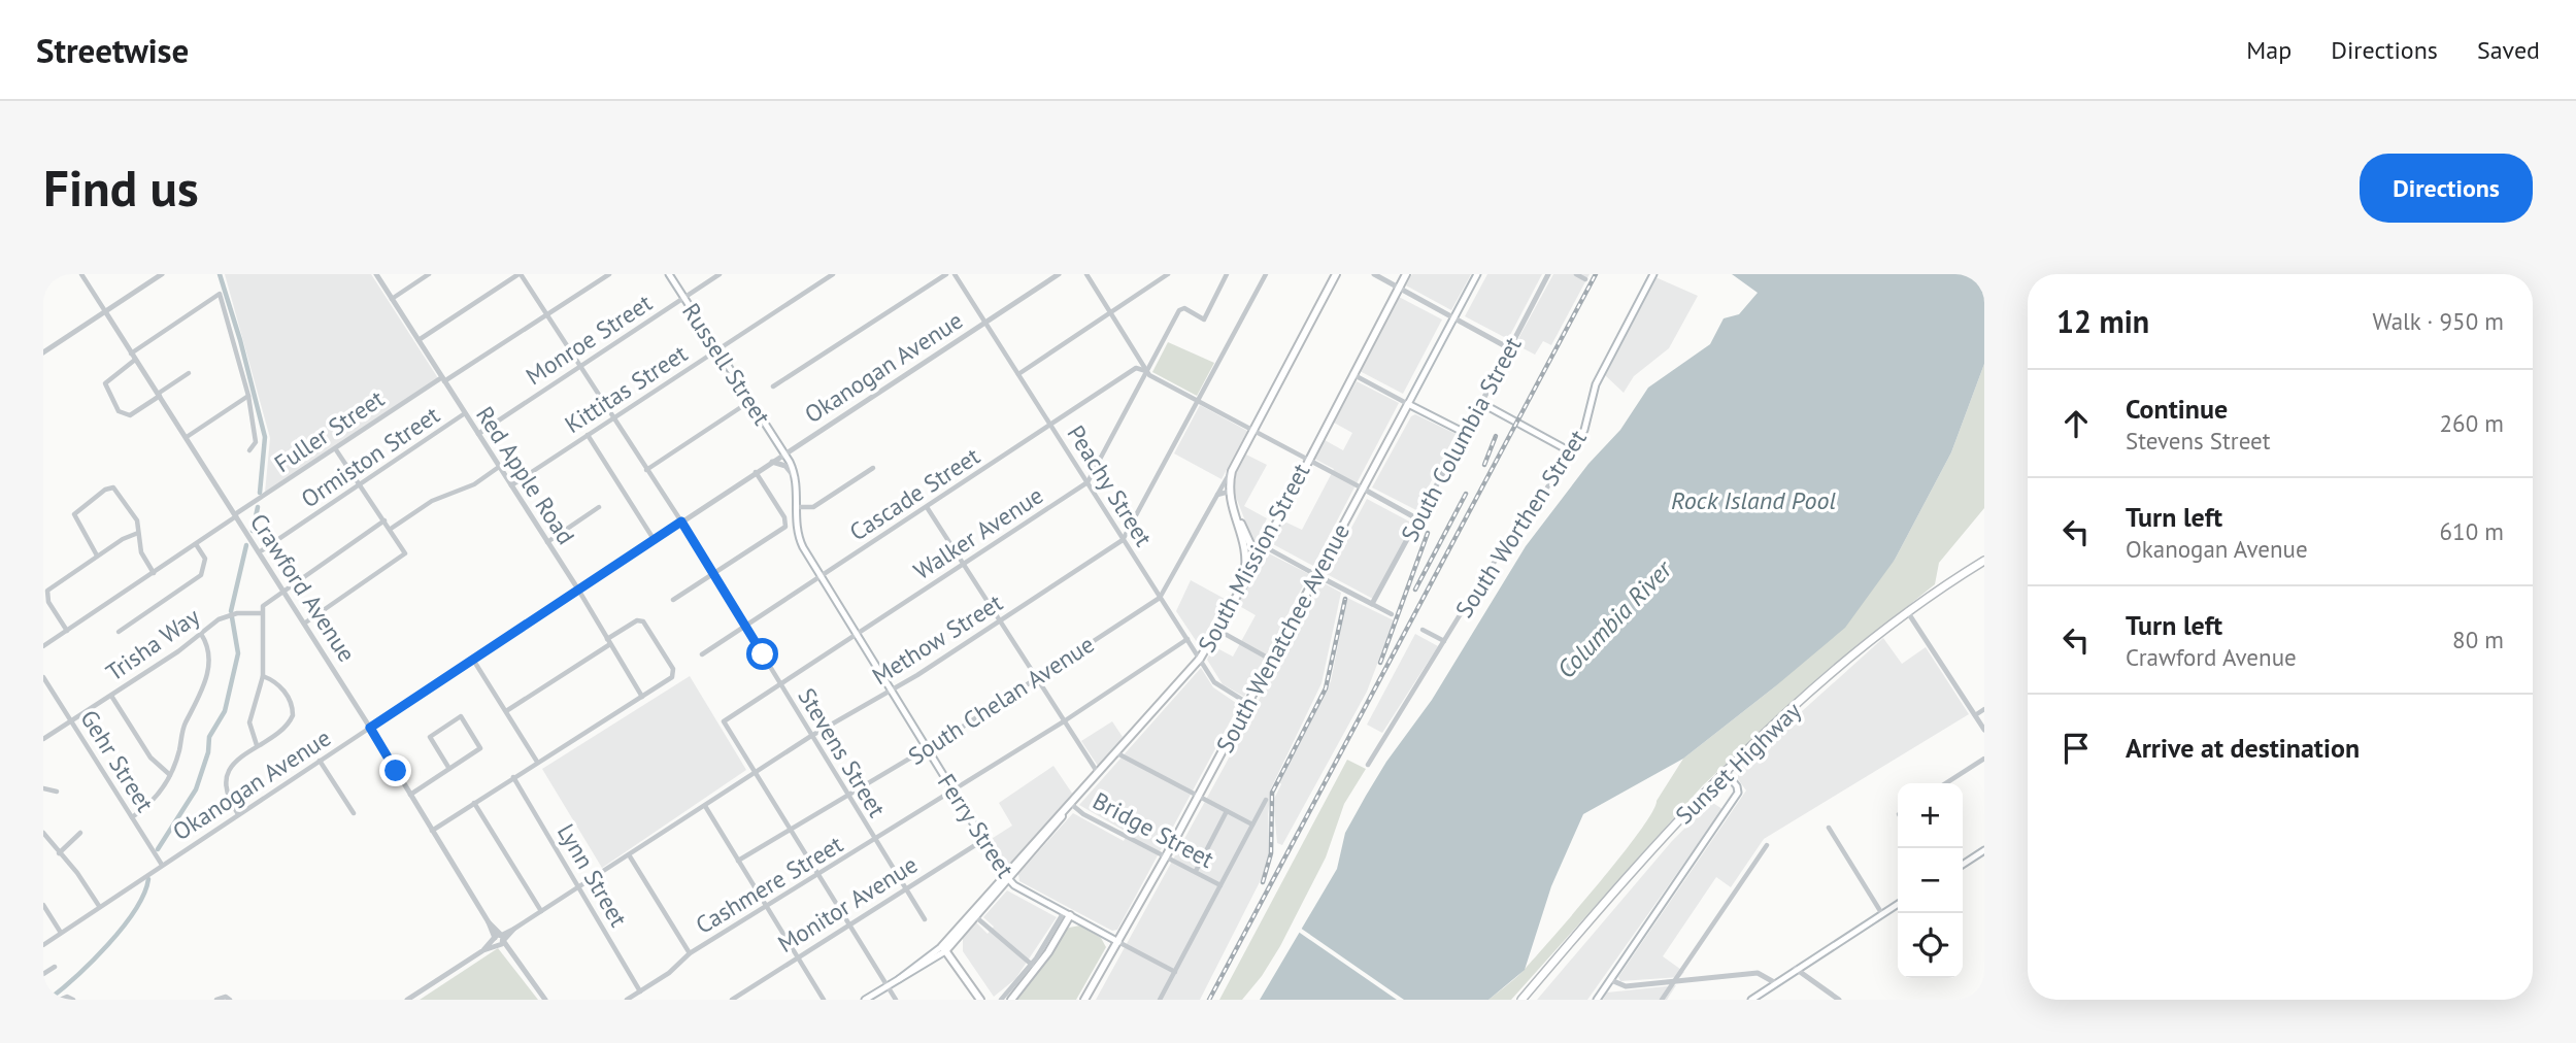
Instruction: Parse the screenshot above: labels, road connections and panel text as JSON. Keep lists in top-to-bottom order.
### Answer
{
  "streets": {
    "highway": ["Sunset Highway"],
    "main road": [
      "Russell Street",
      "South Columbia Street",
      "South Worthen Street",
      "South Mission Street",
      "South Wenatchee Avenue",
      "South Chelan Avenue",
      "Ferry Street"
    ],
    "street": [
      "Monroe Street",
      "Okanogan Avenue",
      "Kittitas Street",
      "Fuller Street",
      "Ormiston Street",
      "Red Apple Road",
      "Peachy Street",
      "Cascade Street",
      "Walker Avenue",
      "Crawford Avenue",
      "Methow Street",
      "Trisha Way",
      "Stevens Street",
      "Gehr Street",
      "Bridge Street",
      "Lynn Street",
      "Cashmere Street",
      "Monitor Avenue"
    ]
  },
  "crossings": [
    ["Monroe Street", "Russell Street"],
    ["Monroe Street", "Red Apple Road"],
    ["Monroe Street", "Stevens Street"],
    ["Russell Street", "Okanogan Avenue"],
    ["Russell Street", "Kittitas Street"],
    ["Russell Street", "Ferry Street"],
    ["Okanogan Avenue", "Red Apple Road"],
    ["Okanogan Avenue", "Peachy Street"],
    ["Okanogan Avenue", "Crawford Avenue"],
    ["Okanogan Avenue", "Stevens Street"],
    ["Okanogan Avenue", "Gehr Street"],
    ["Okanogan Avenue", "Ferry Street"],
    ["Kittitas Street", "Red Apple Road"],
    ["Kittitas Street", "Stevens Street"],
    ["Fuller Street", "Red Apple Road"],
    ["Fuller Street", "Crawford Avenue"],
    ["Fuller Street", "Stevens Street"],
    ["Ormiston Street", "Red Apple Road"],
    ["Ormiston Street", "Crawford Avenue"],
    ["Peachy Street", "Cascade Street"],
    ["Peachy Street", "Walker Avenue"],
    ["Peachy Street", "South Mission Street"],
    ["Peachy Street", "South Wenatchee Avenue"],
    ["Peachy Street", "Methow Street"],
    ["Peachy Street", "South Chelan Avenue"],
    ["Peachy Street", "Cashmere Street"],
    ["Cascade Street", "Walker Avenue"],
    ["Cascade Street", "Stevens Street"],
    ["Cascade Street", "Ferry Street"],
    ["Walker Avenue", "Methow Street"],
    ["Walker Avenue", "Stevens Street"],
    ["Walker Avenue", "Ferry Street"],
    ["South Mission Street", "Ferry Street"],
    ["South Mission Street", "Bridge Street"],
    ["Crawford Avenue", "Methow Street"],
    ["South Wenatchee Avenue", "Ferry Street"],
    ["South Wenatchee Avenue", "Bridge Street"],
    ["Methow Street", "Stevens Street"],
    ["Methow Street", "Ferry Street"],
    ["Methow Street", "Lynn Street"],
    ["Trisha Way", "Gehr Street"],
    ["South Chelan Avenue", "Stevens Street"],
    ["South Chelan Avenue", "Ferry Street"],
    ["Stevens Street", "Cashmere Street"],
    ["Stevens Street", "Monitor Avenue"],
    ["Ferry Street", "Cashmere Street"],
    ["Ferry Street", "Monitor Avenue"],
    ["Lynn Street", "Cashmere Street"]
  ],
  "water": ["Rock Island Pool", "Columbia River"],
  "page": {
    "header": "Streetwise",
    "nav": ["Map", "Directions", "Saved"],
    "buttons": "Directions",
    "title": "Find us",
    "heading": ["12 min", "Walk · 950 m"],
    "list": [
      ["Continue", "Stevens Street", "260 m"],
      ["Turn left", "Okanogan Avenue", "610 m"],
      ["Turn left", "Crawford Avenue", "80 m"],
      "Arrive at destination"
    ],
    "map_buttons": ["+", "−"]
  }
}
